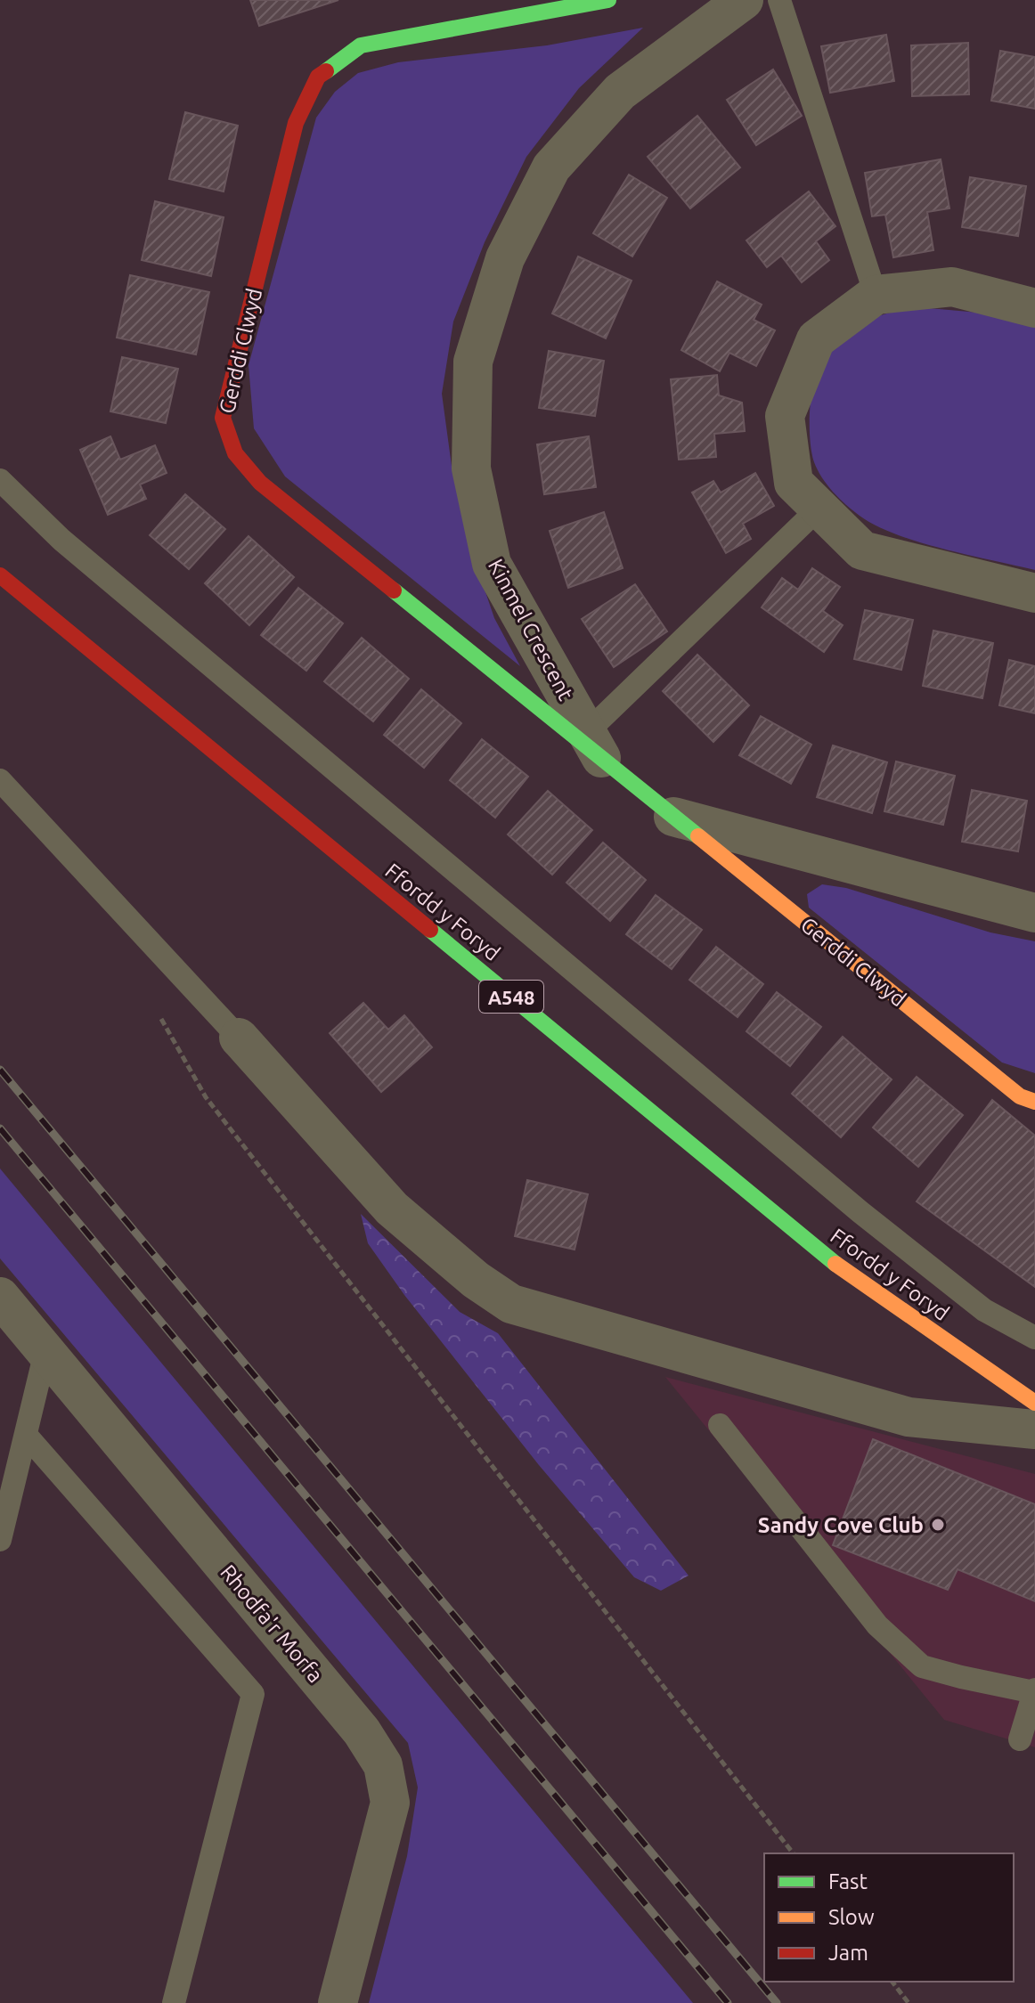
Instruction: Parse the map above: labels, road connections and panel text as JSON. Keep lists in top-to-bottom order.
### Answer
{
  "streets": {
    "street": [
      "Gerddi Clwyd",
      "Kinmel Crescent",
      "Ffordd y Foryd",
      "A548",
      "Rhodfa'r Morfa"
    ]
  },
  "crossings": [
    ["Gerddi Clwyd", "Kinmel Crescent"]
  ],
  "places": ["Sandy Cove Club"],
  "legend": ["Fast", "Slow", "Jam"]
}
